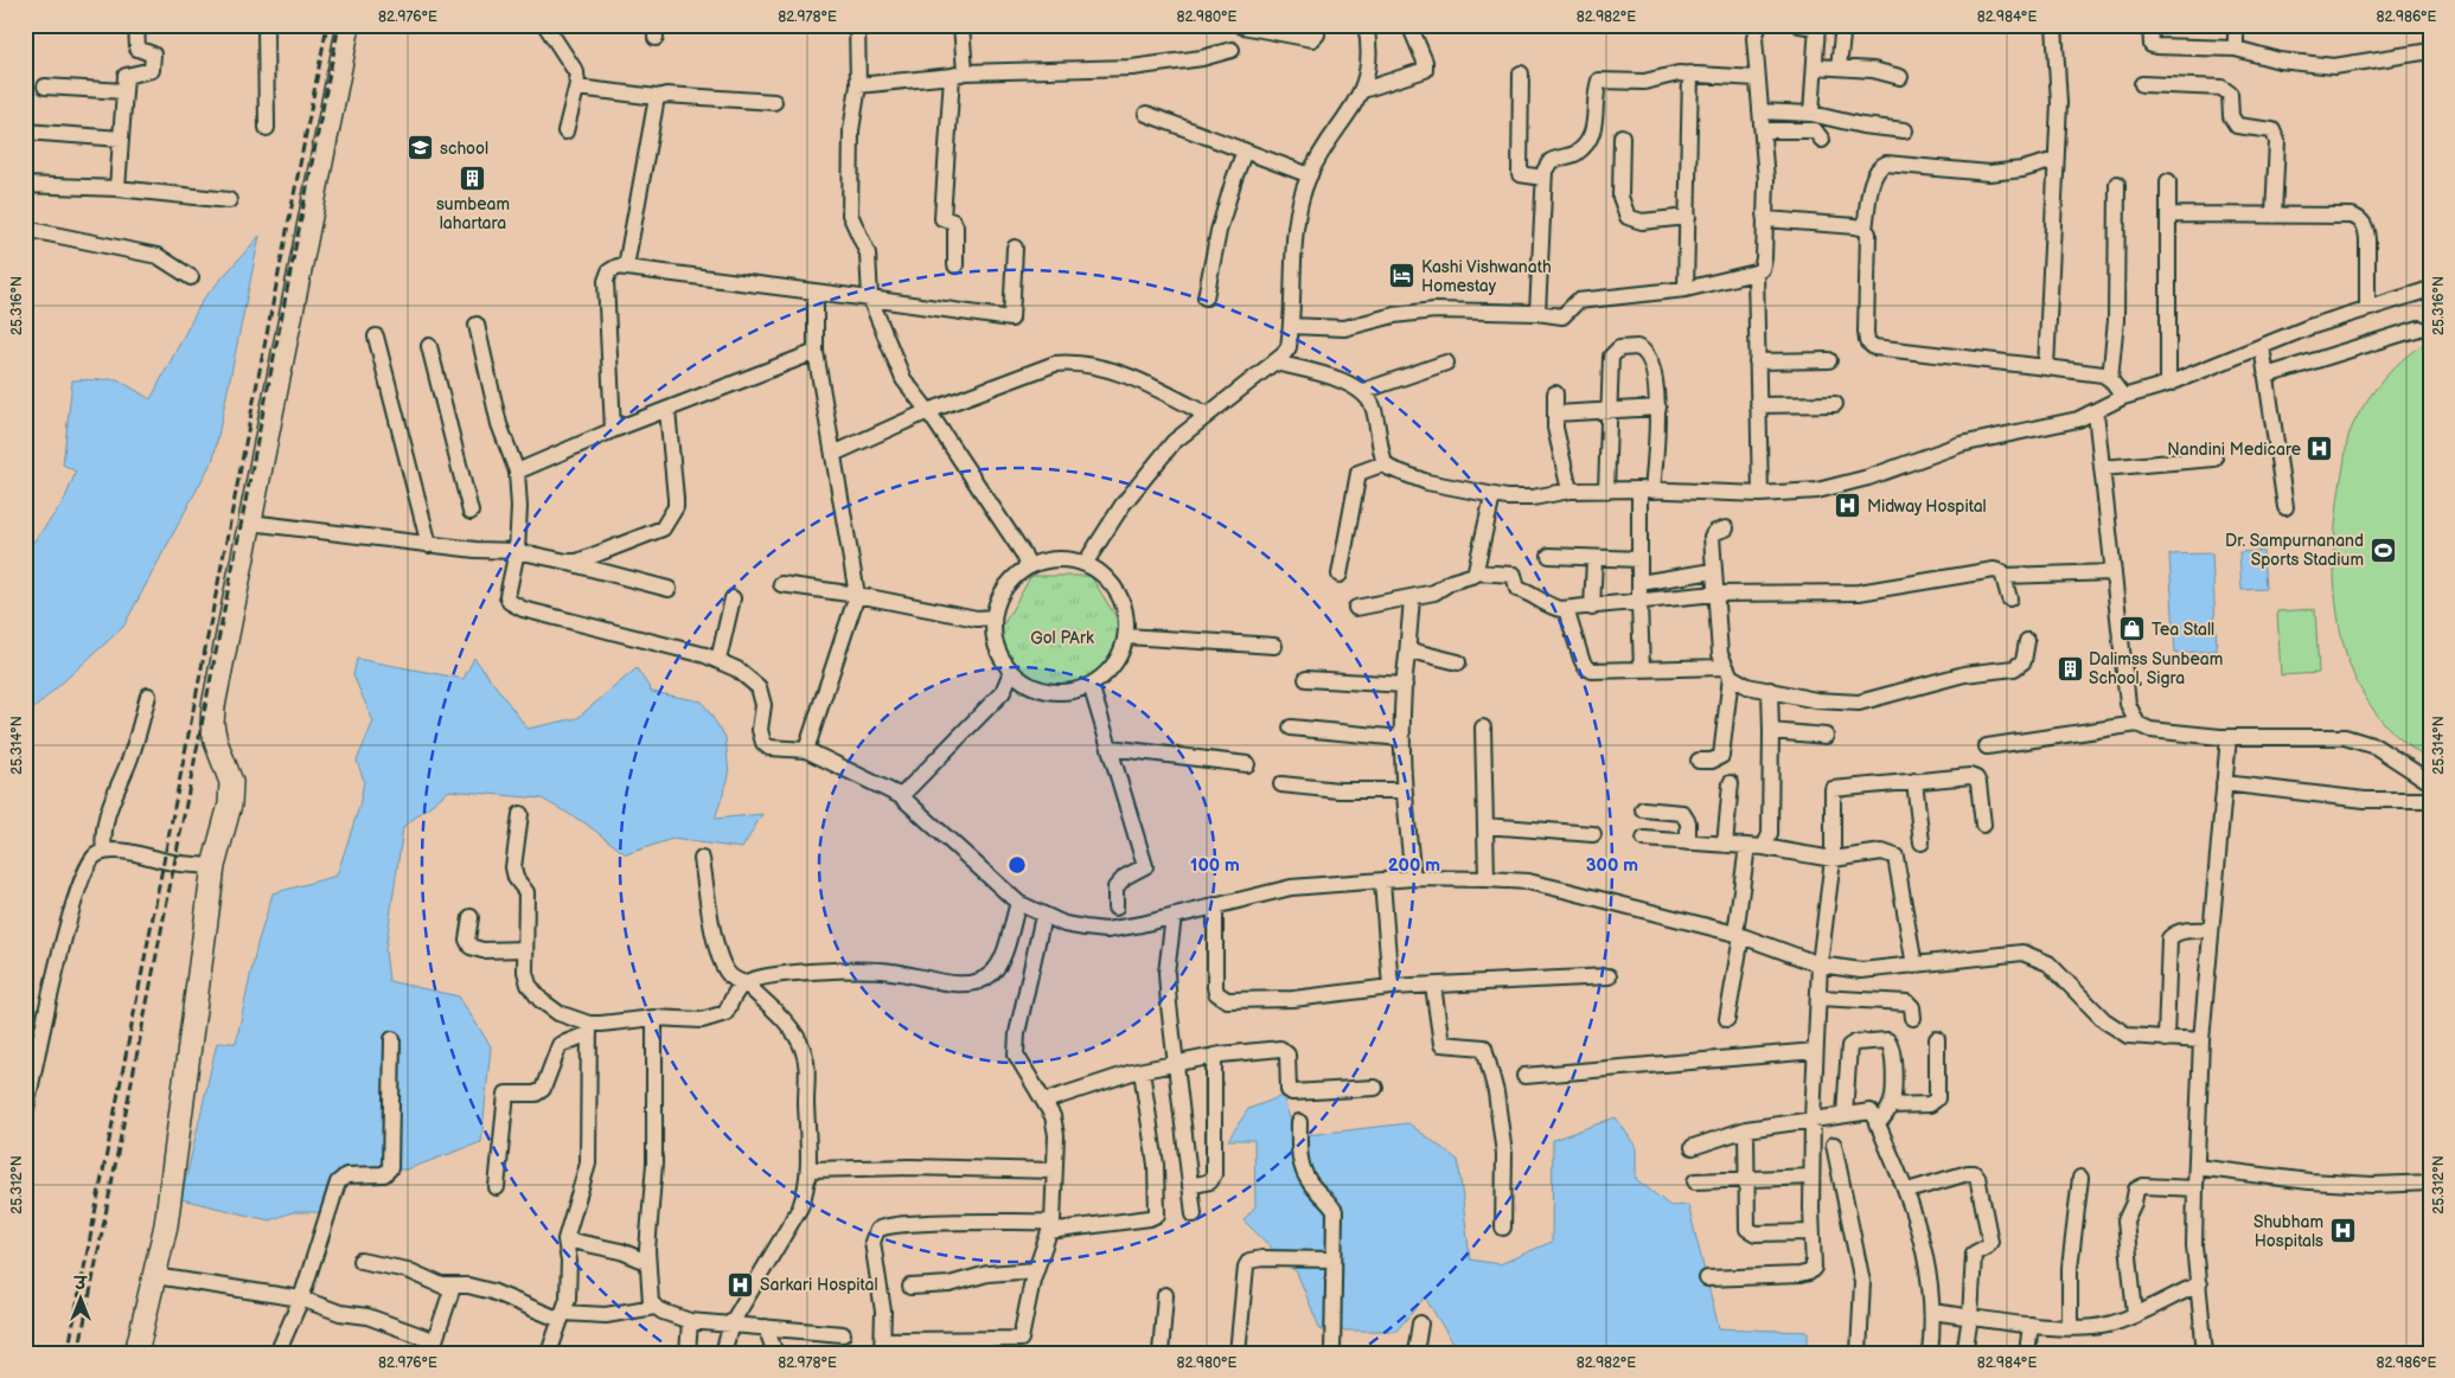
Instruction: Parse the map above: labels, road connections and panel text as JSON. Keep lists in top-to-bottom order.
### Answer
{
  "parks": ["Gol PArk"],
  "places": {
    "school or university": ["school"],
    "building": ["sumbeam lahartara", "Dalimss Sunbeam School, Sigra"],
    "hotel": ["Kashi Vishwanath Homestay"],
    "hospital": [
      "Nandini Medicare",
      "Midway Hospital",
      "Shubham Hospitals",
      "Sarkari Hospital"
    ],
    "sports": ["Dr. Sampurnanand Sports Stadium"],
    "shop": ["Tea Stall"]
  },
  "north": "top",
  "coordinates": [
    "82.976°E",
    "82.978°E",
    "82.980°E",
    "82.982°E",
    "82.984°E",
    "82.986°E",
    "25.316°N",
    "25.314°N",
    "25.312°N"
  ],
  "rings": ["100 m", "200 m", "300 m"]
}
